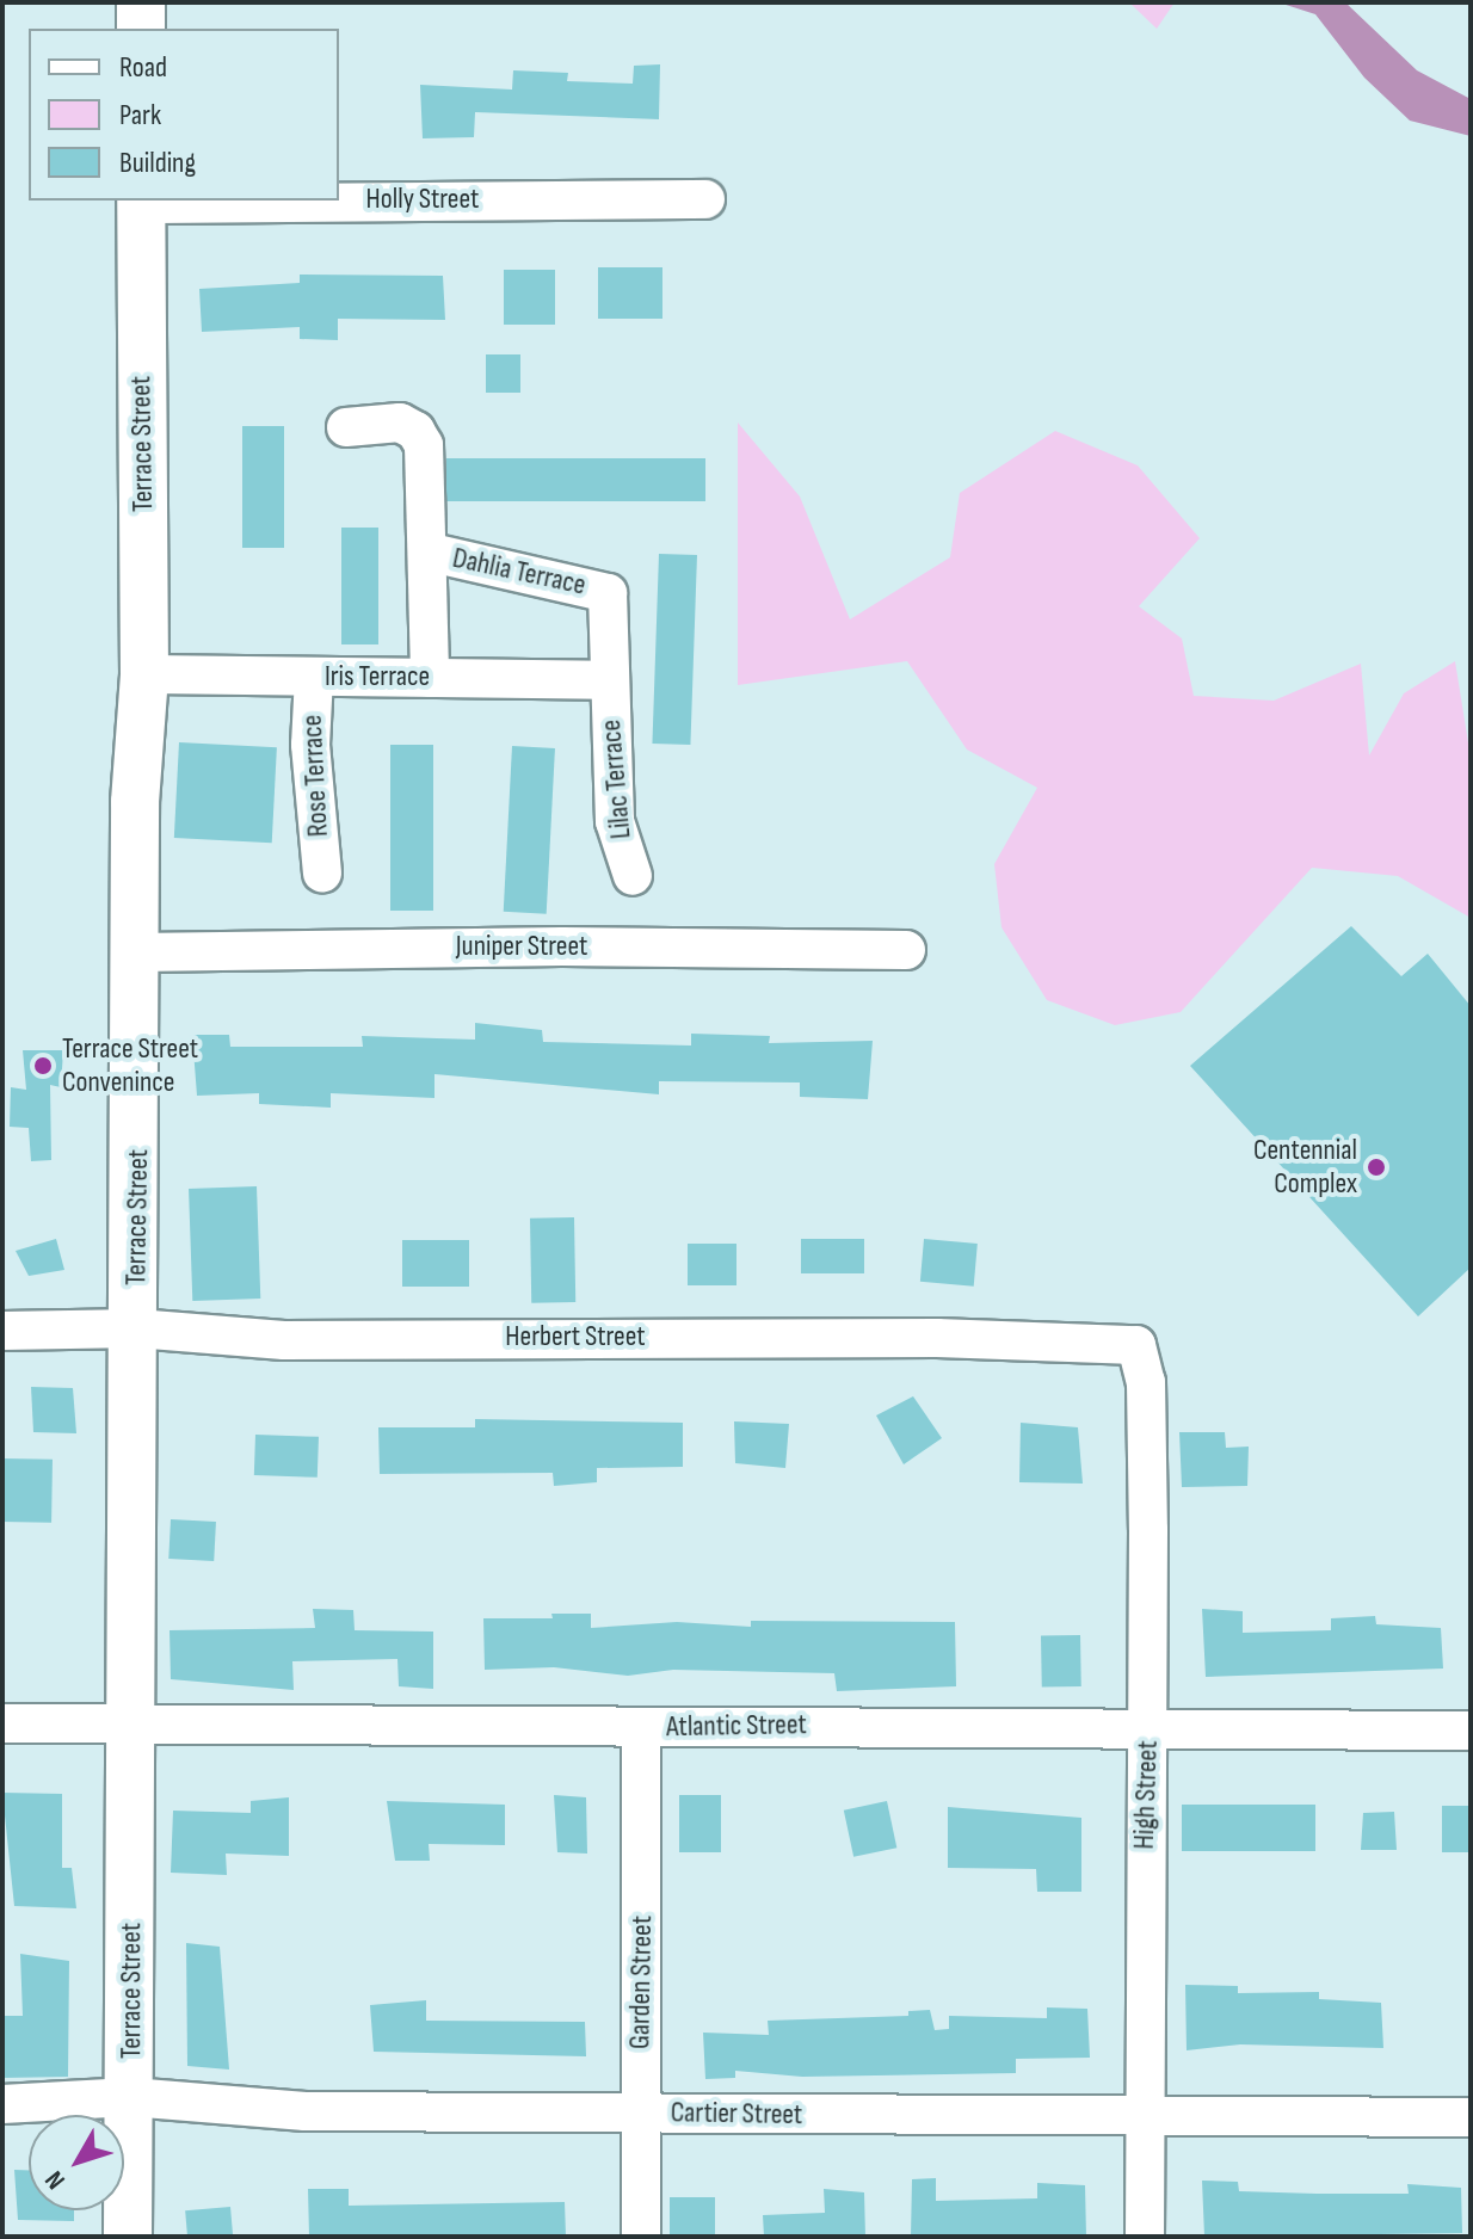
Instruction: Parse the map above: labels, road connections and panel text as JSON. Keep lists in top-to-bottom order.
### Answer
{
  "streets": {
    "street": [
      "Holly Street",
      "Terrace Street",
      "Dahlia Terrace",
      "Iris Terrace",
      "Rose Terrace",
      "Lilac Terrace",
      "Juniper Street",
      "Herbert Street",
      "Atlantic Street",
      "High Street",
      "Garden Street",
      "Cartier Street"
    ]
  },
  "crossings": [
    ["Holly Street", "Terrace Street"],
    ["Terrace Street", "Iris Terrace"],
    ["Terrace Street", "Juniper Street"],
    ["Terrace Street", "Herbert Street"],
    ["Terrace Street", "Atlantic Street"],
    ["Terrace Street", "Cartier Street"],
    ["Dahlia Terrace", "Lilac Terrace"],
    ["Iris Terrace", "Rose Terrace"],
    ["Iris Terrace", "Lilac Terrace"],
    ["Herbert Street", "High Street"],
    ["Atlantic Street", "High Street"],
    ["Atlantic Street", "Garden Street"],
    ["High Street", "Cartier Street"],
    ["Garden Street", "Cartier Street"]
  ],
  "places": ["Terrace Street Convenince", "Centennial Complex"],
  "legend": ["Road", "Park", "Building"],
  "north": "bottom left"
}
